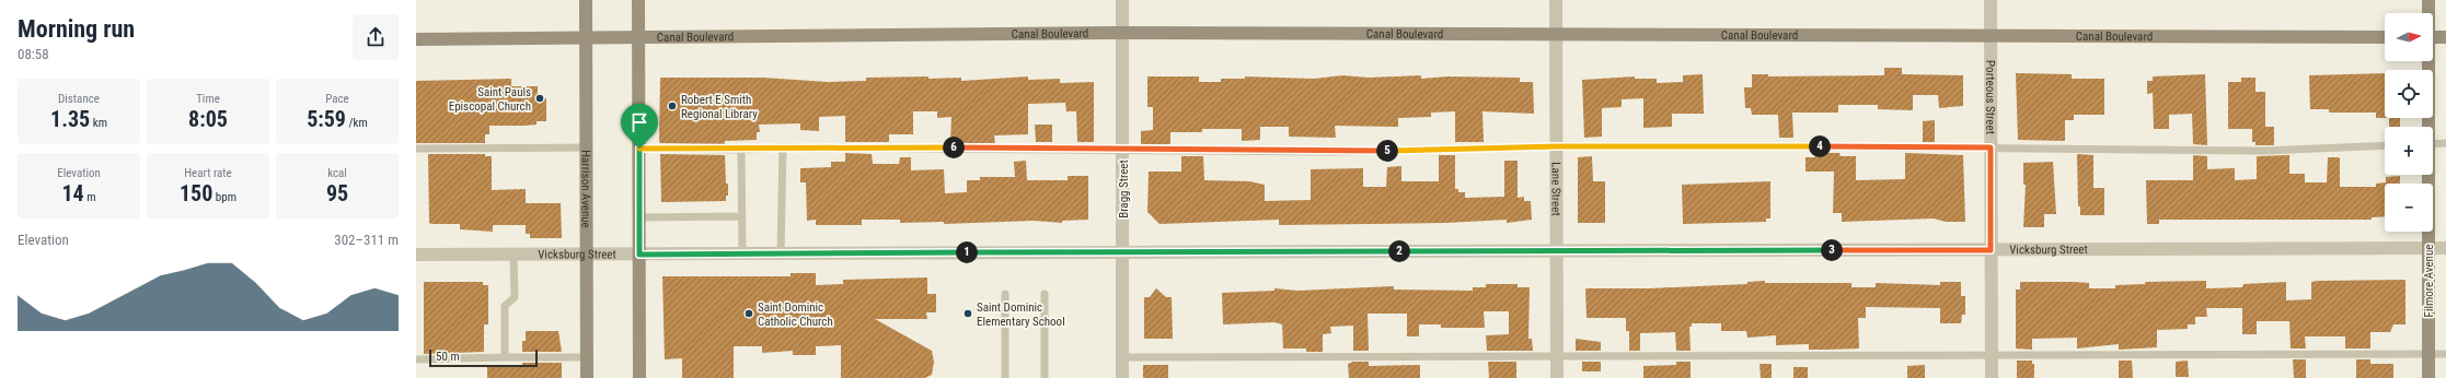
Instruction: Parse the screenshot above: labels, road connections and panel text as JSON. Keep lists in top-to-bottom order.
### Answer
{
  "streets": {
    "main road": ["Canal Boulevard", "Harrison Avenue", "Filmore Avenue"],
    "street": [
      "Porteous Street",
      "Bragg Street",
      "Lane Street",
      "Vicksburg Street"
    ]
  },
  "crossings": [
    ["Canal Boulevard", "Porteous Street"],
    ["Canal Boulevard", "Harrison Avenue"],
    ["Canal Boulevard", "Bragg Street"],
    ["Canal Boulevard", "Lane Street"],
    ["Porteous Street", "Vicksburg Street"],
    ["Harrison Avenue", "Vicksburg Street"],
    ["Bragg Street", "Vicksburg Street"],
    ["Lane Street", "Vicksburg Street"],
    ["Vicksburg Street", "Filmore Avenue"]
  ],
  "places": [
    "Saint Pauls Episcopal Church",
    "Robert E Smith Regional Library",
    "Saint Dominic Catholic Church",
    "Saint Dominic Elementary School"
  ],
  "scale_bar": "50 m",
  "north": "right",
  "page": {
    "heading": ["Morning run", "08:58"],
    "map_buttons": ["+", "−"],
    "stats": [
      ["Distance", "1.35 km"],
      ["Time", "8:05"],
      ["Pace", "5:59 /km"],
      ["Elevation", "14 m"],
      ["Heart rate", "150 bpm"],
      ["kcal", "95"]
    ],
    "pins": [
      "4",
      "6",
      "5",
      "3",
      "2",
      "1"
    ],
    "chart": ["Elevation", "302–311 m"],
    "scale": "50 m"
  }
}
